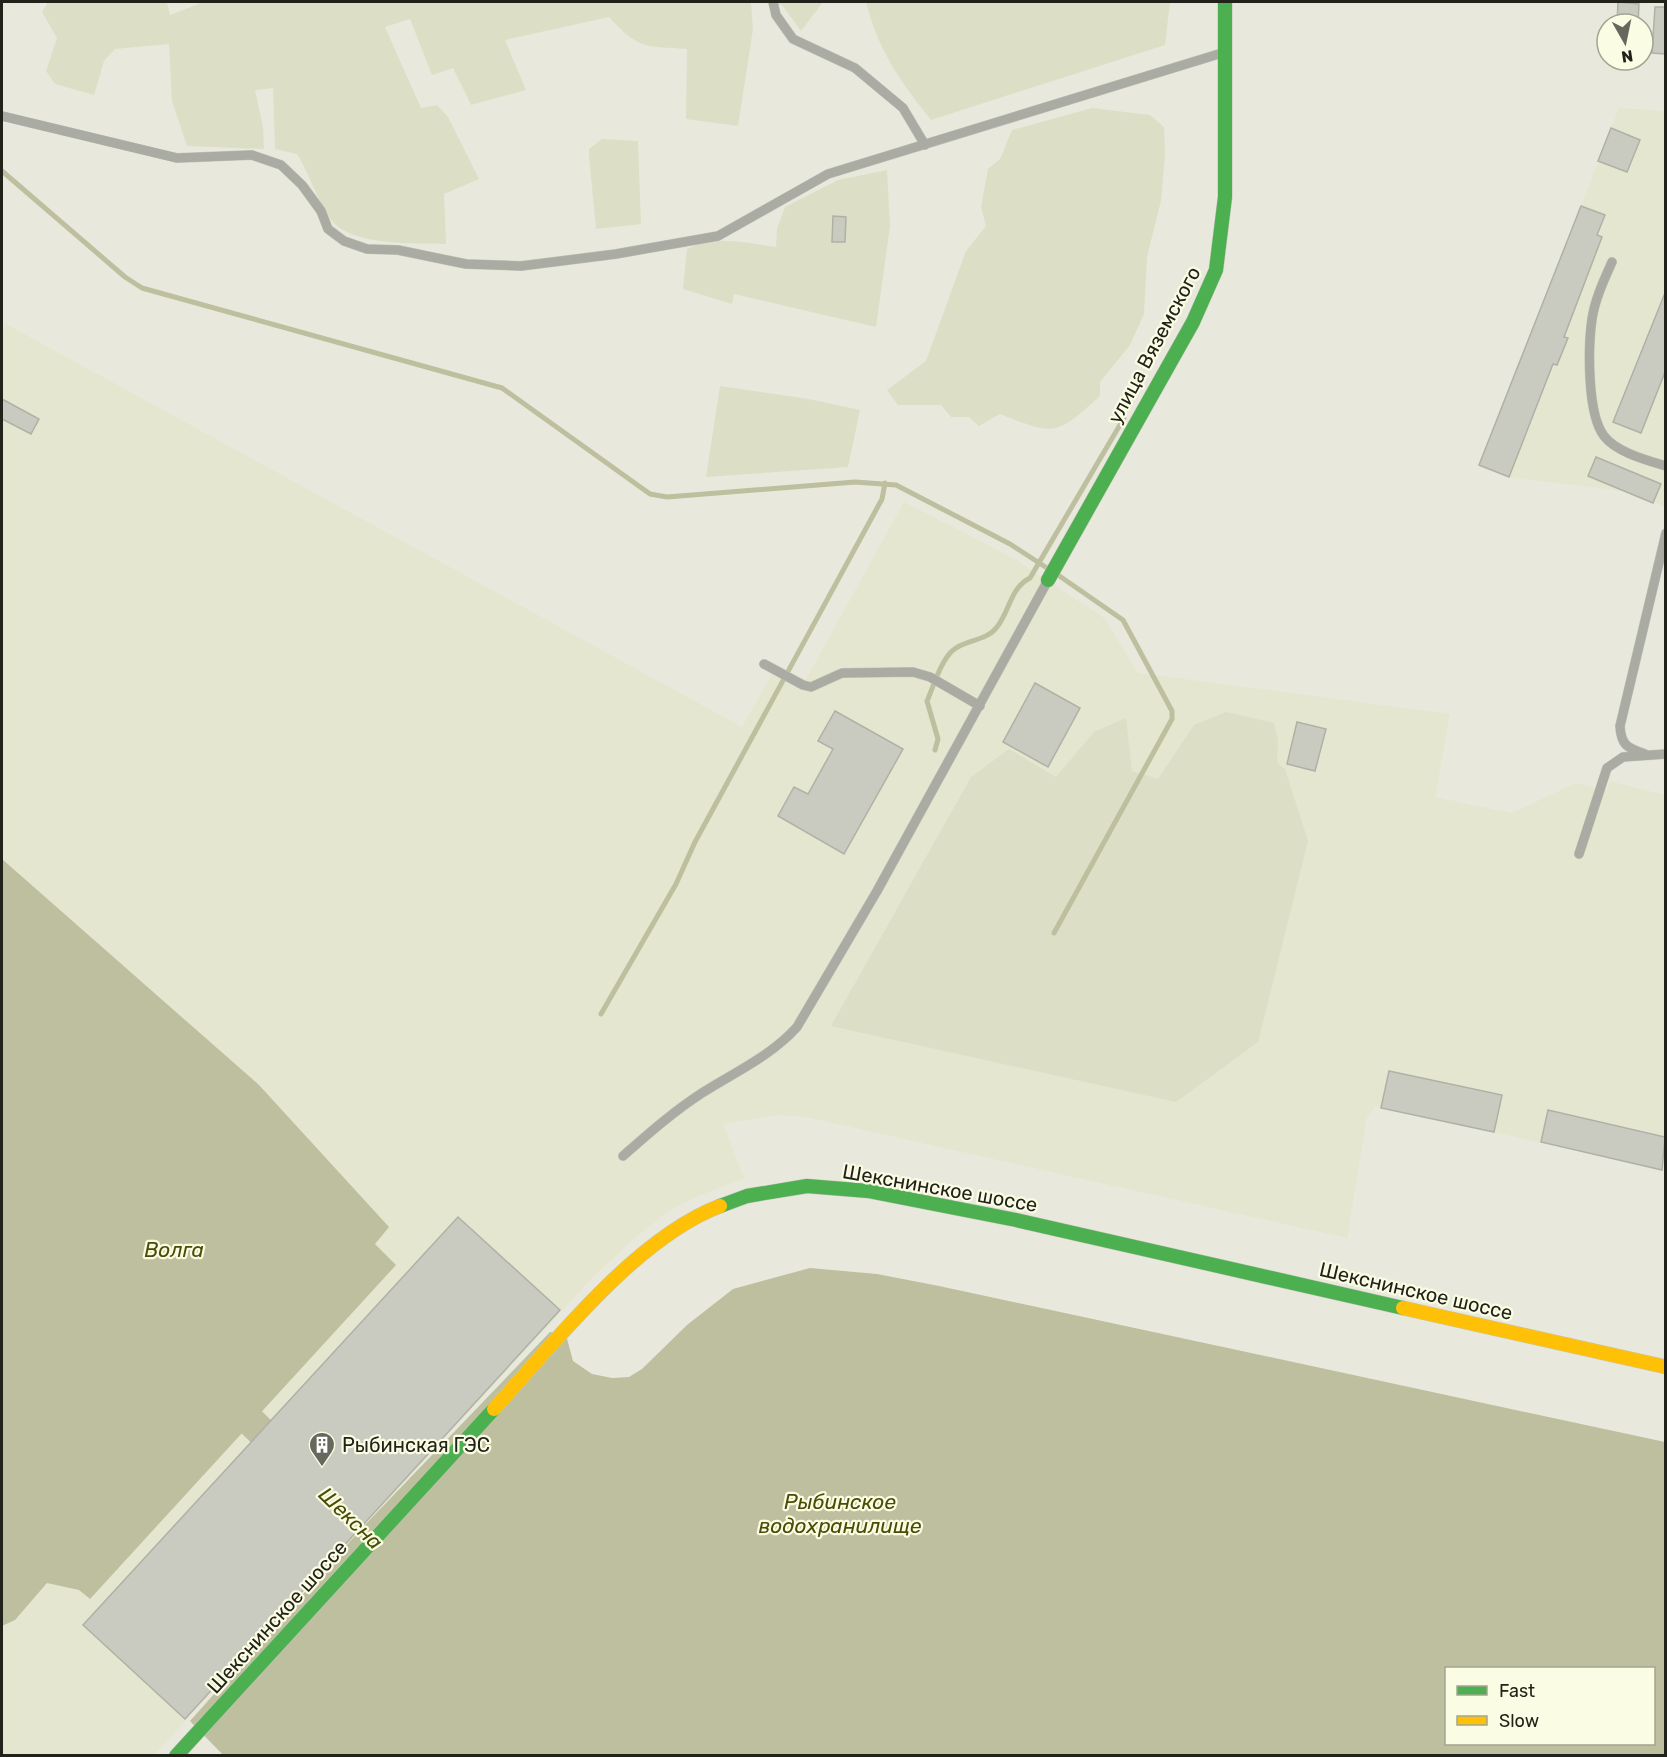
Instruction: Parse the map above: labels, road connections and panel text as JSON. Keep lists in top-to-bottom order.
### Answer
{
  "streets": {
    "main road": ["улица Вяземского", "Шекснинское шоссе"]
  },
  "water": ["Волга", "Рыбинское водохранилище", "Шексна"],
  "places": {
    "building": ["Рыбинская ГЭС"]
  },
  "legend": ["Fast", "Slow"],
  "north": "bottom"
}
